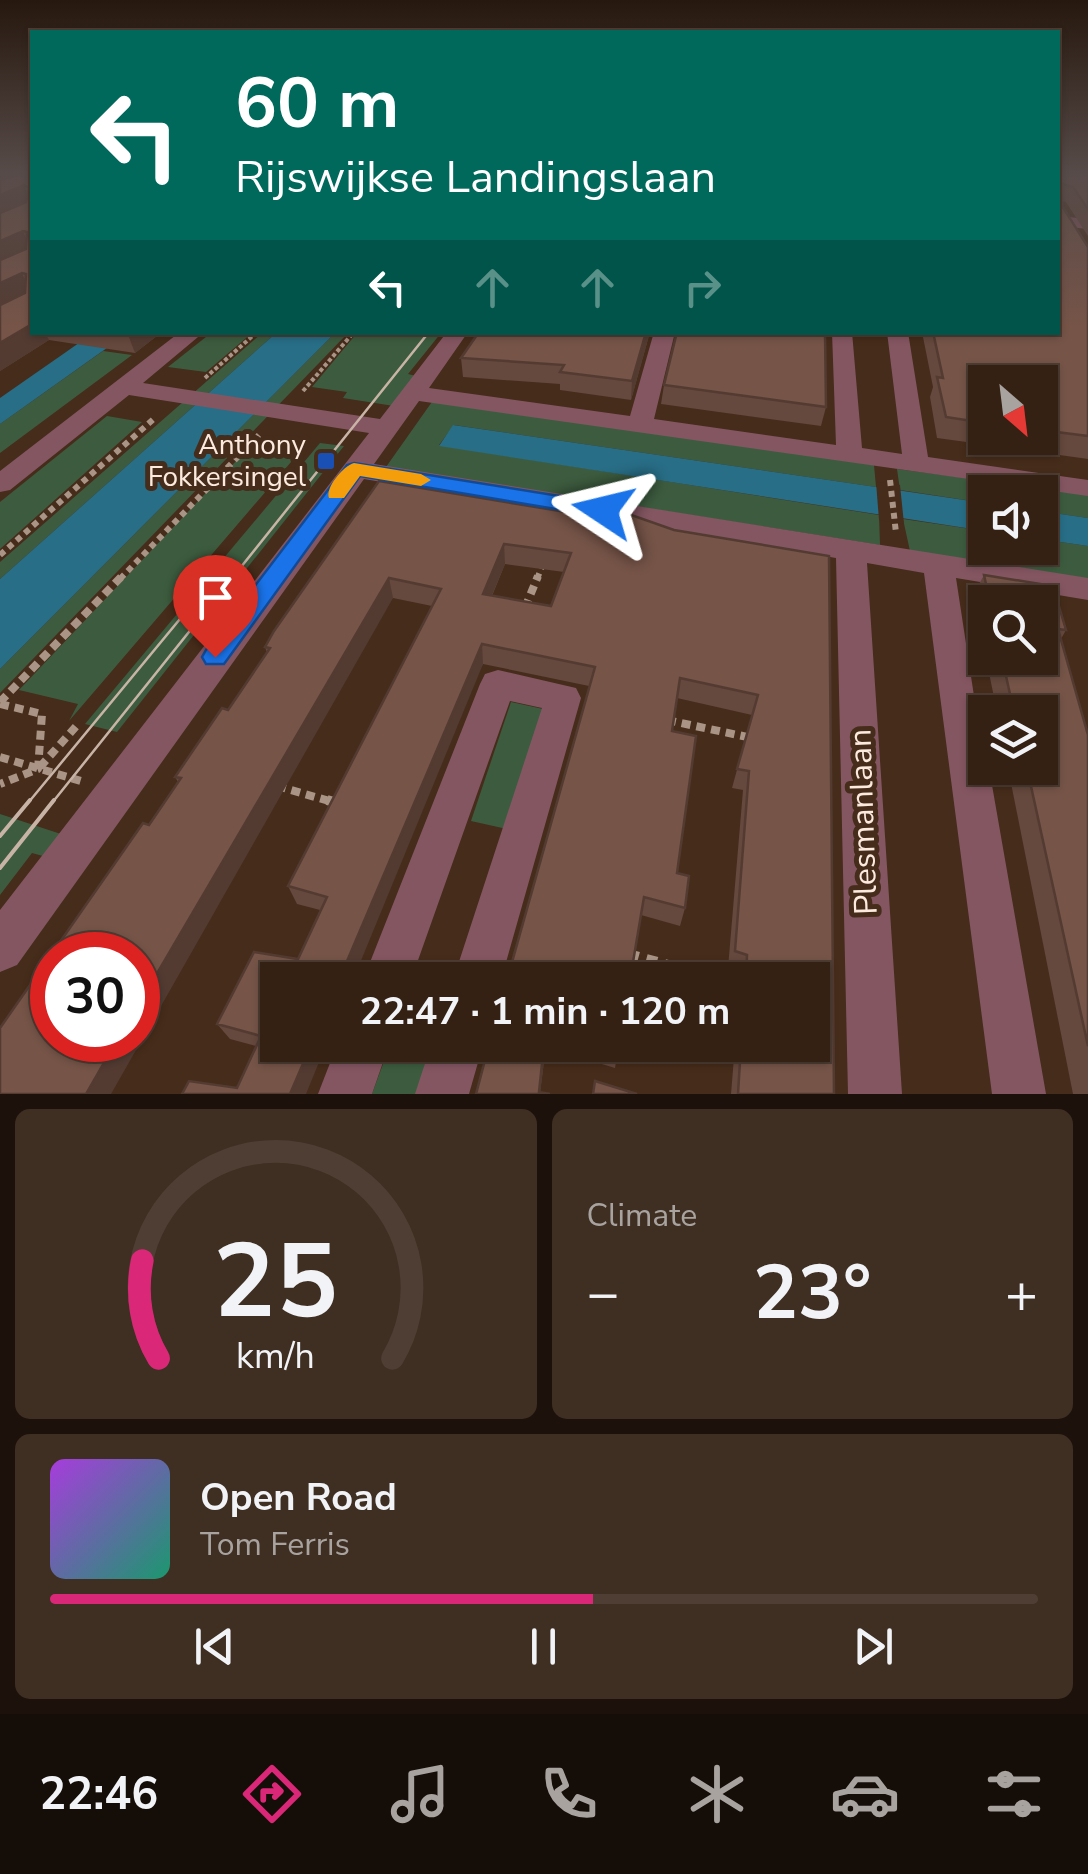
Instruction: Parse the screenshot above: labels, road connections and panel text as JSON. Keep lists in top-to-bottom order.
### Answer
{
  "streets": {
    "street": ["Plesmanlaan"]
  },
  "places": {
    "transit": ["Anthony Fokkersingel"]
  },
  "north": "bottom right",
  "page": {
    "turn": ["60 m", "Rijswijkse Landingslaan"],
    "limit": "30",
    "trip": "22:47 · 1 min · 120 m",
    "tile": "Climate",
    "heat": ["−", "23°", "+"],
    "song": ["Open Road", "Tom Ferris"],
    "tabs": "22:46",
    "gauge": ["25", "km/h"]
  }
}
